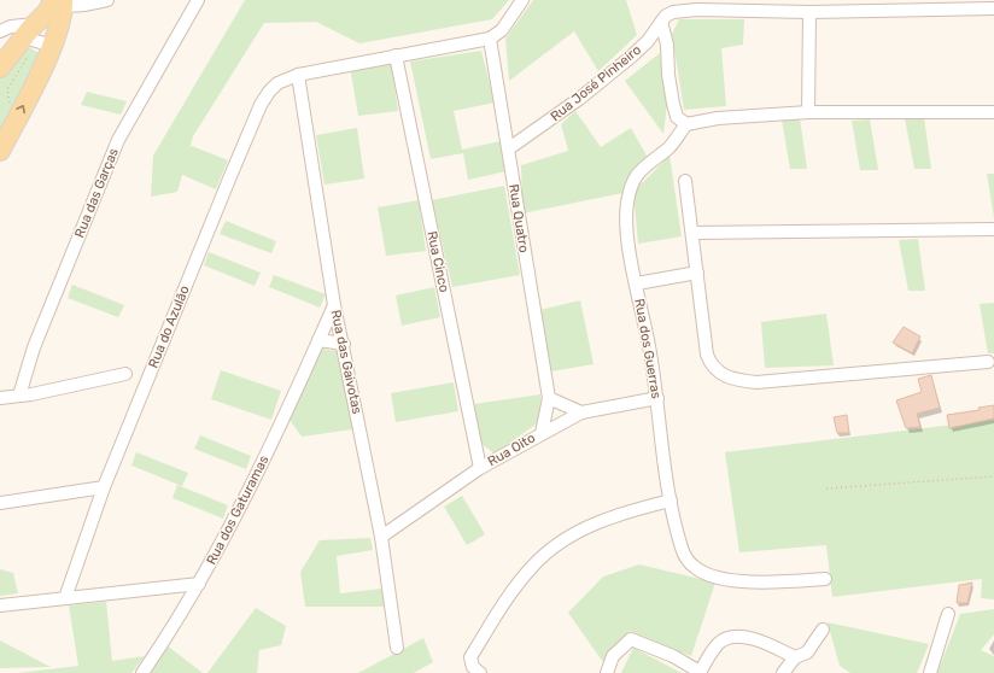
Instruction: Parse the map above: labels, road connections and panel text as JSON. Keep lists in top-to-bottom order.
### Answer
{
  "streets": {
    "street": [
      "Rua José Pinheiro",
      "Rua das Garças",
      "Rua Quatro",
      "Rua Cinco",
      "Rua do Azulão",
      "Rua dos Guerras",
      "Rua das Gaivotas",
      "Rua Oito",
      "Rua dos Gaturamas"
    ]
  },
  "crossings": [
    ["Rua José Pinheiro", "Rua Quatro"],
    ["Rua Quatro", "Rua do Azulão"],
    ["Rua Quatro", "Rua Oito"],
    ["Rua Cinco", "Rua do Azulão"],
    ["Rua Cinco", "Rua Oito"],
    ["Rua do Azulão", "Rua das Gaivotas"],
    ["Rua dos Guerras", "Rua Oito"],
    ["Rua das Gaivotas", "Rua Oito"],
    ["Rua das Gaivotas", "Rua dos Gaturamas"]
  ]
}
